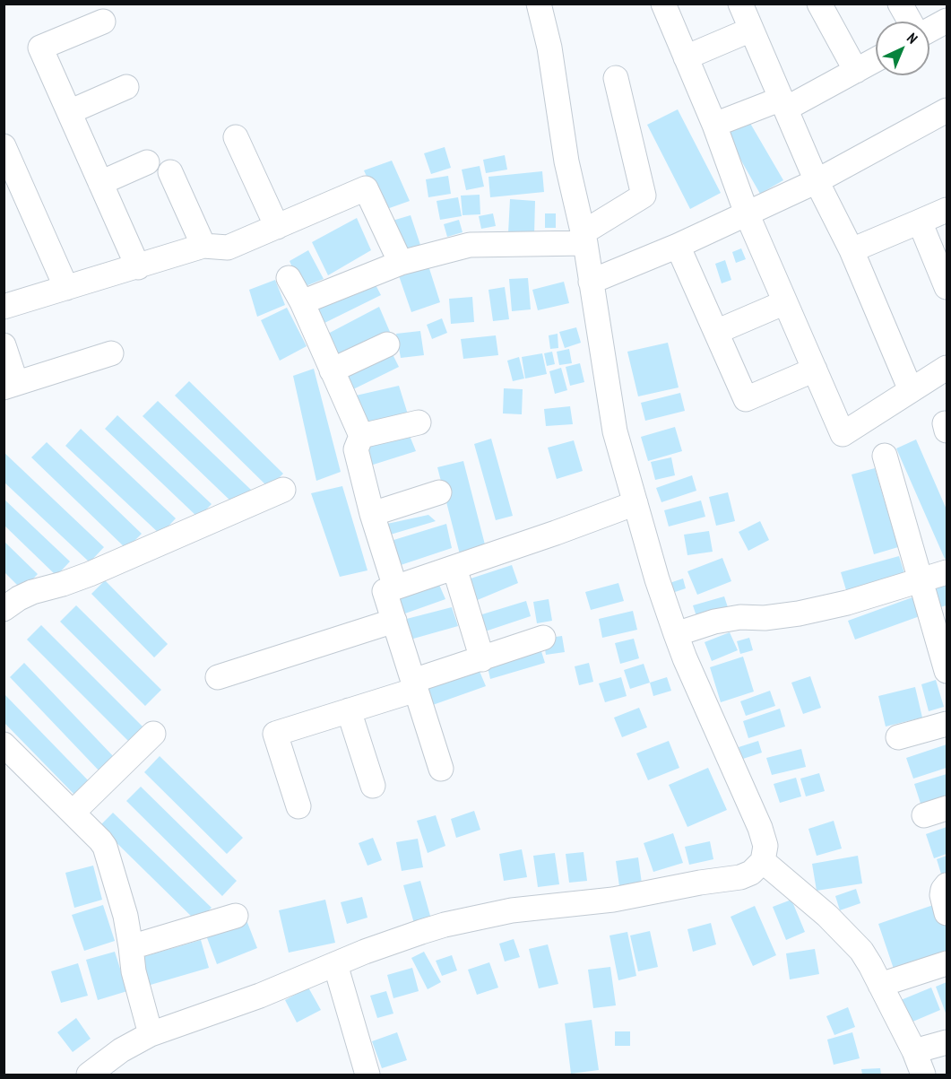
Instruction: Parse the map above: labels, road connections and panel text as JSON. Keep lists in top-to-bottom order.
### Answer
{
  "north": "top right"
}
